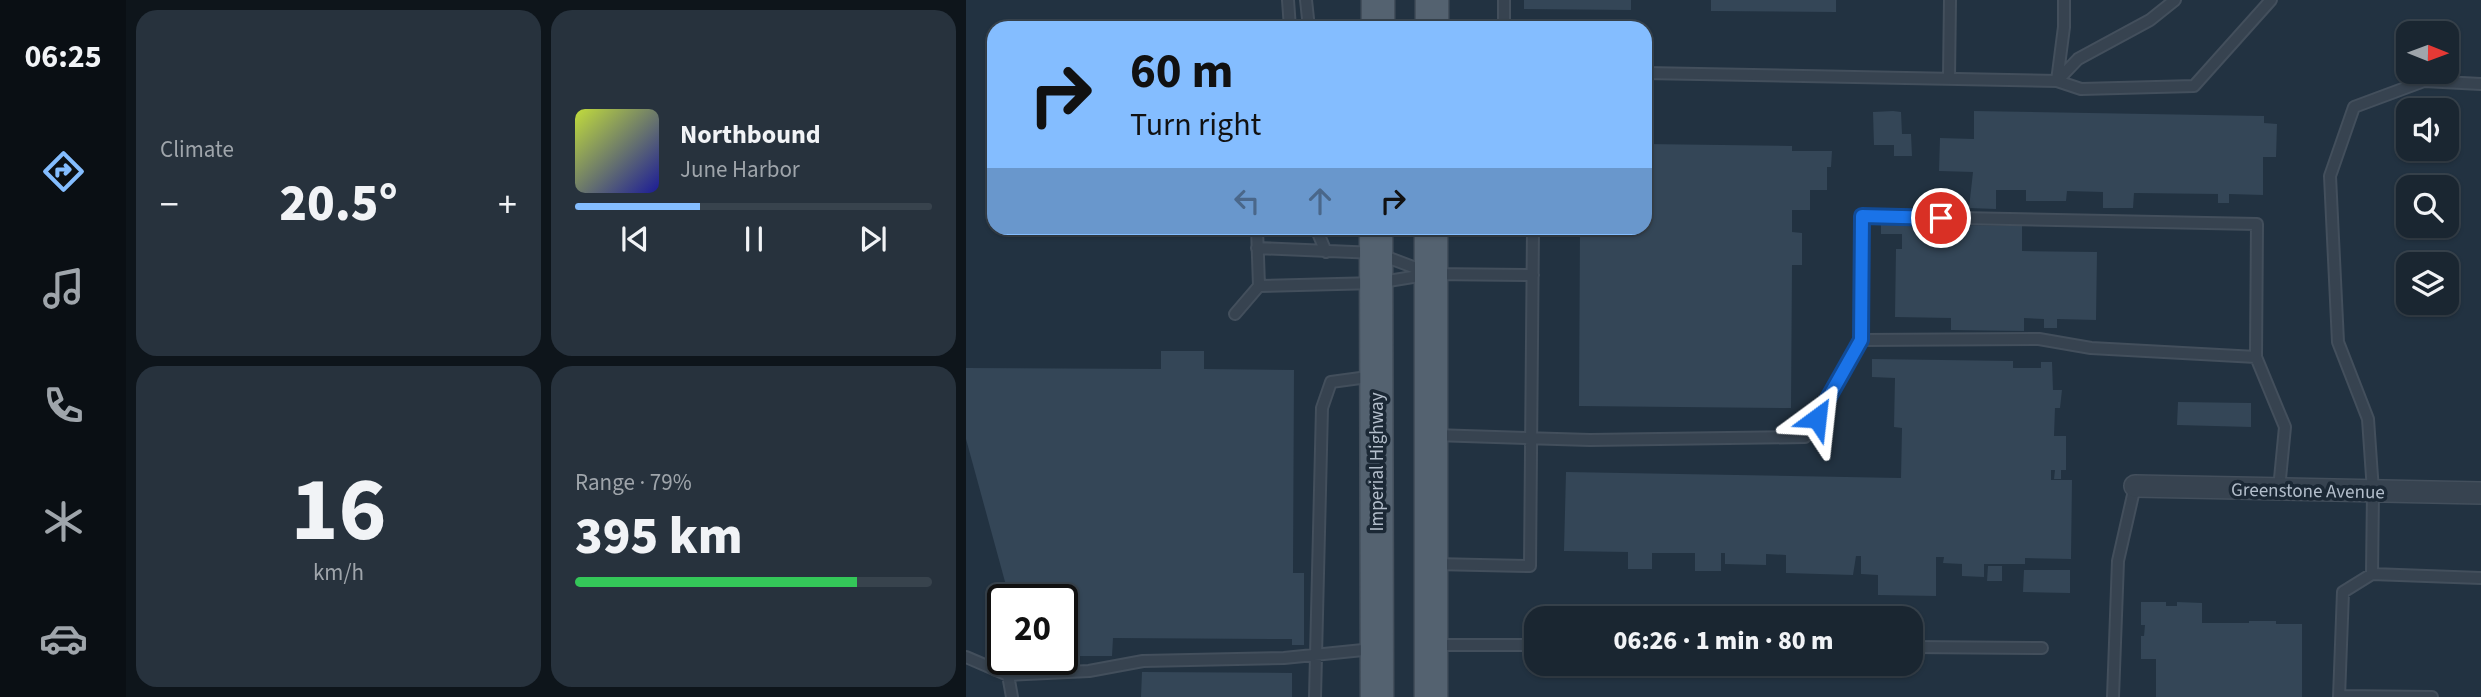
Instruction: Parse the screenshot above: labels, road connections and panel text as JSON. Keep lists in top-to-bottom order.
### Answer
{
  "streets": {
    "main road": ["Imperial Highway"],
    "street": ["Greenstone Avenue"]
  },
  "north": "right",
  "page": {
    "tabs": "06:25",
    "tile": [
      "Climate",
      ["16", "km/h"],
      ["Range · 79%", "395 km"]
    ],
    "turn": ["60 m", "Turn right"],
    "song": ["Northbound", "June Harbor"],
    "heat": ["−", "20.5°", "+"],
    "limit": "20",
    "trip": "06:26 · 1 min · 80 m"
  }
}
